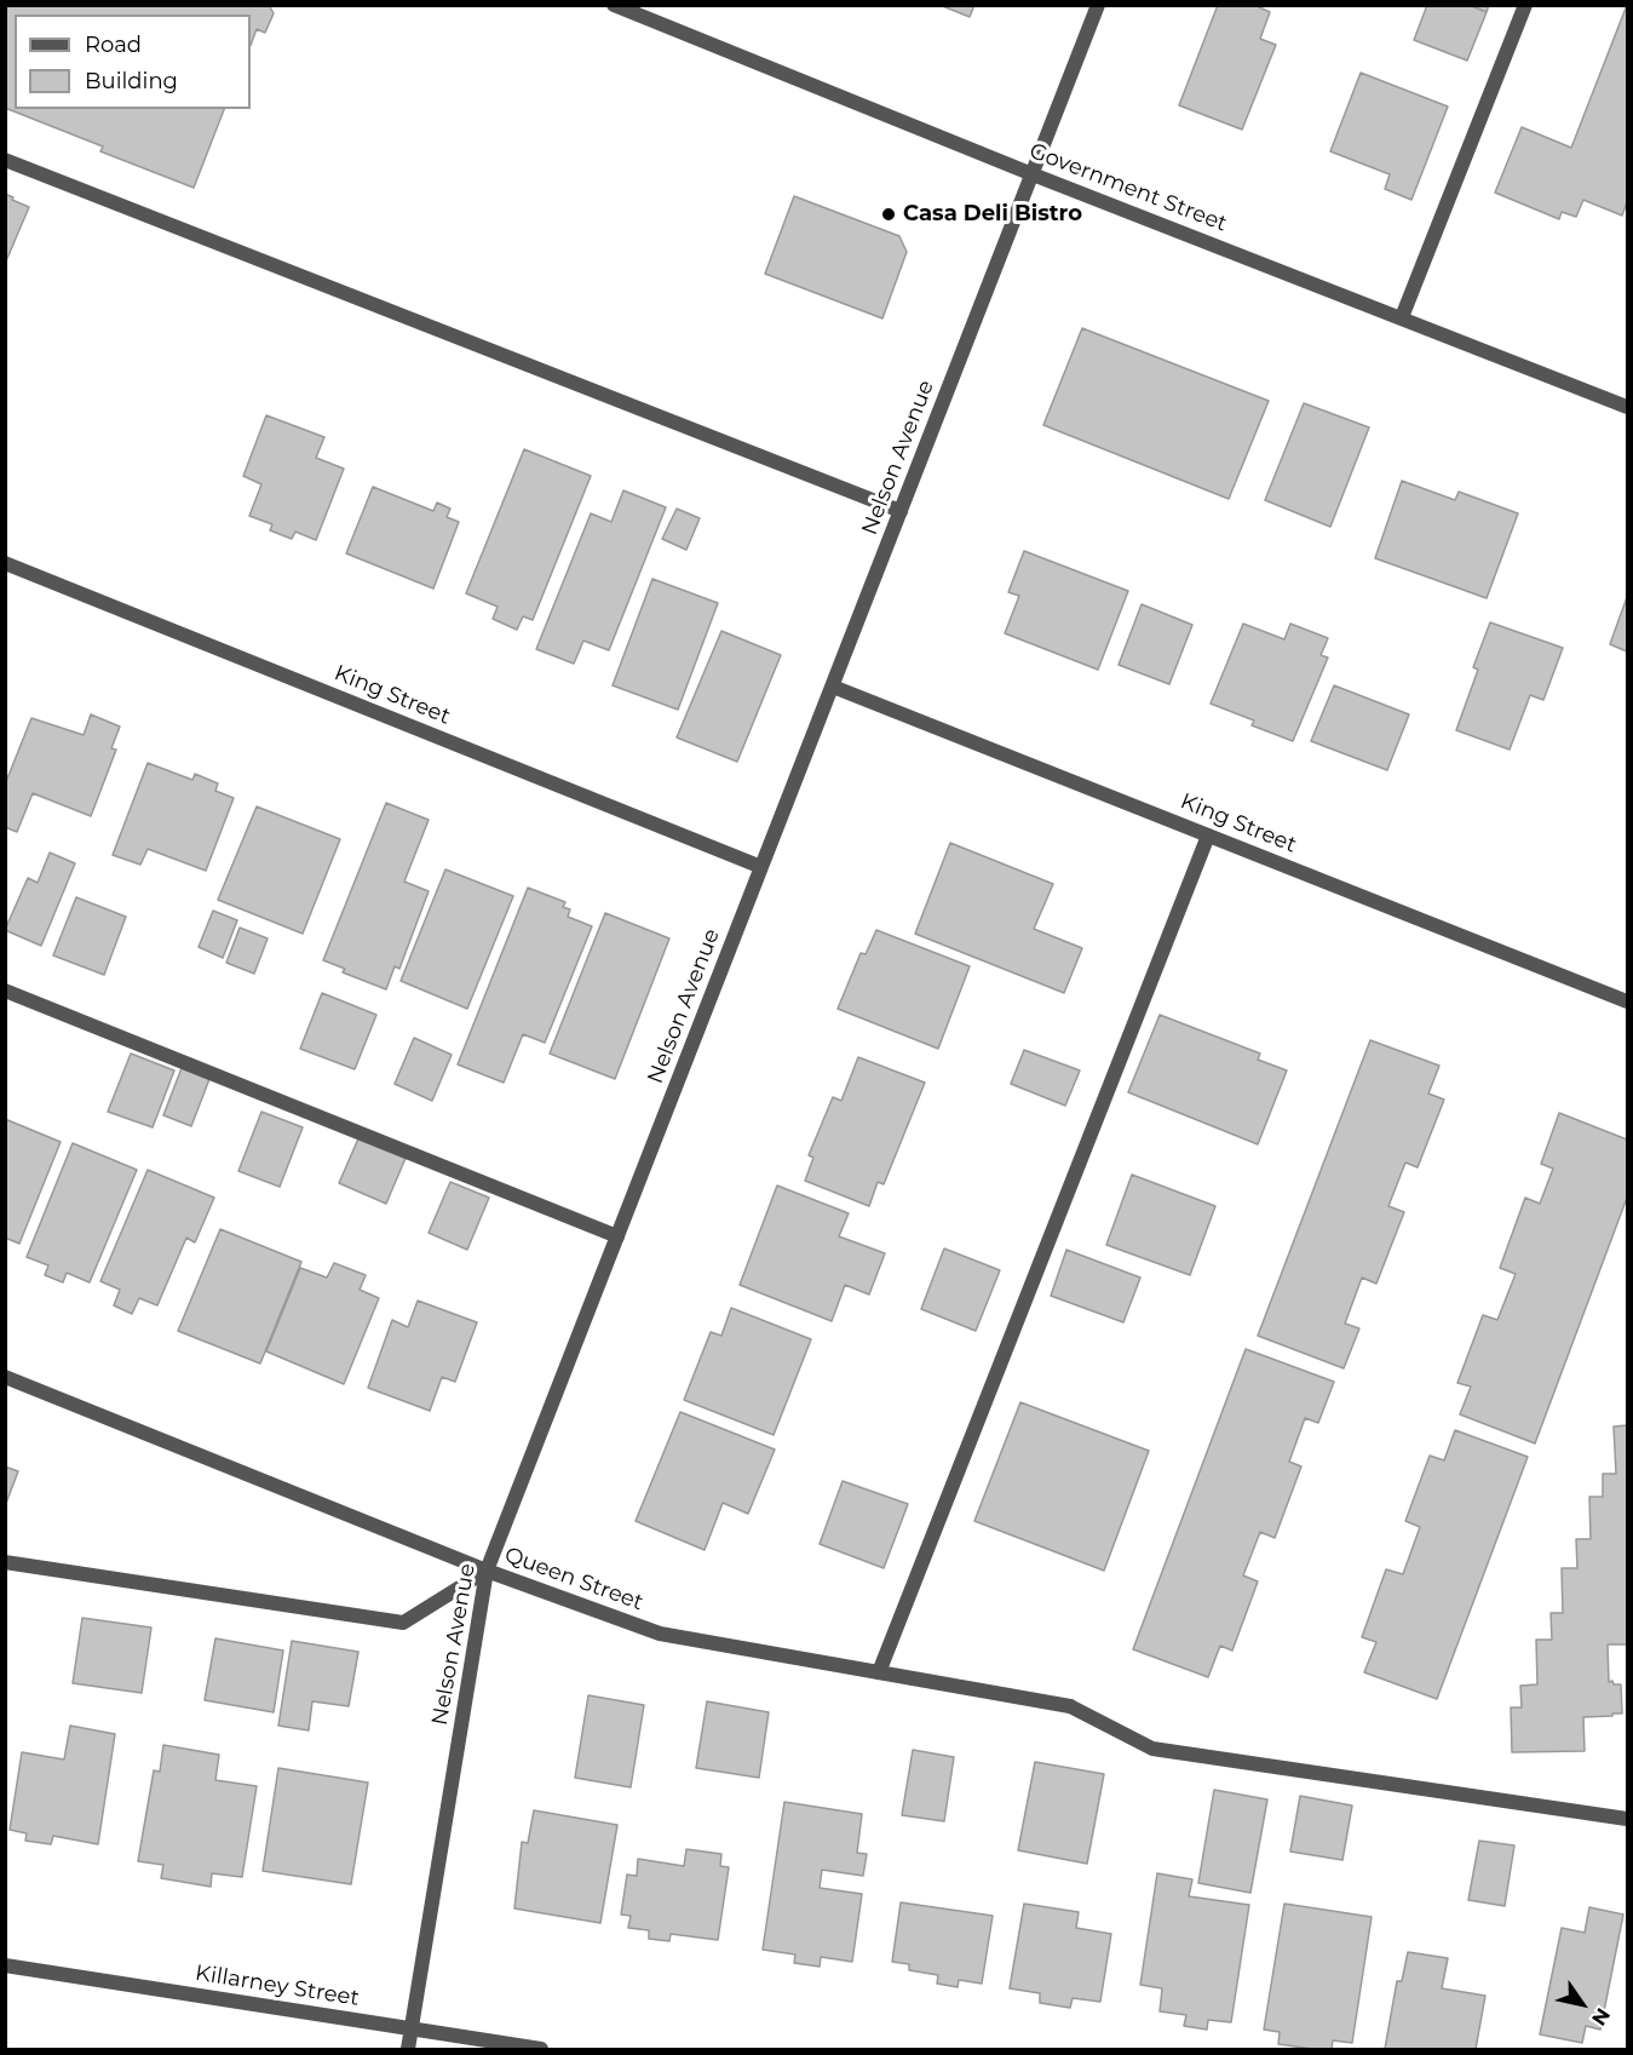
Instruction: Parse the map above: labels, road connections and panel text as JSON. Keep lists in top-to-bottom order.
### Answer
{
  "streets": {
    "street": [
      "Government Street",
      "Nelson Avenue",
      "King Street",
      "Queen Street",
      "Killarney Street"
    ]
  },
  "crossings": [
    ["Government Street", "Nelson Avenue"],
    ["Nelson Avenue", "King Street"],
    ["Nelson Avenue", "Queen Street"],
    ["Nelson Avenue", "Killarney Street"]
  ],
  "places": ["Casa Deli Bistro"],
  "legend": ["Road", "Building"],
  "north": "bottom right"
}
